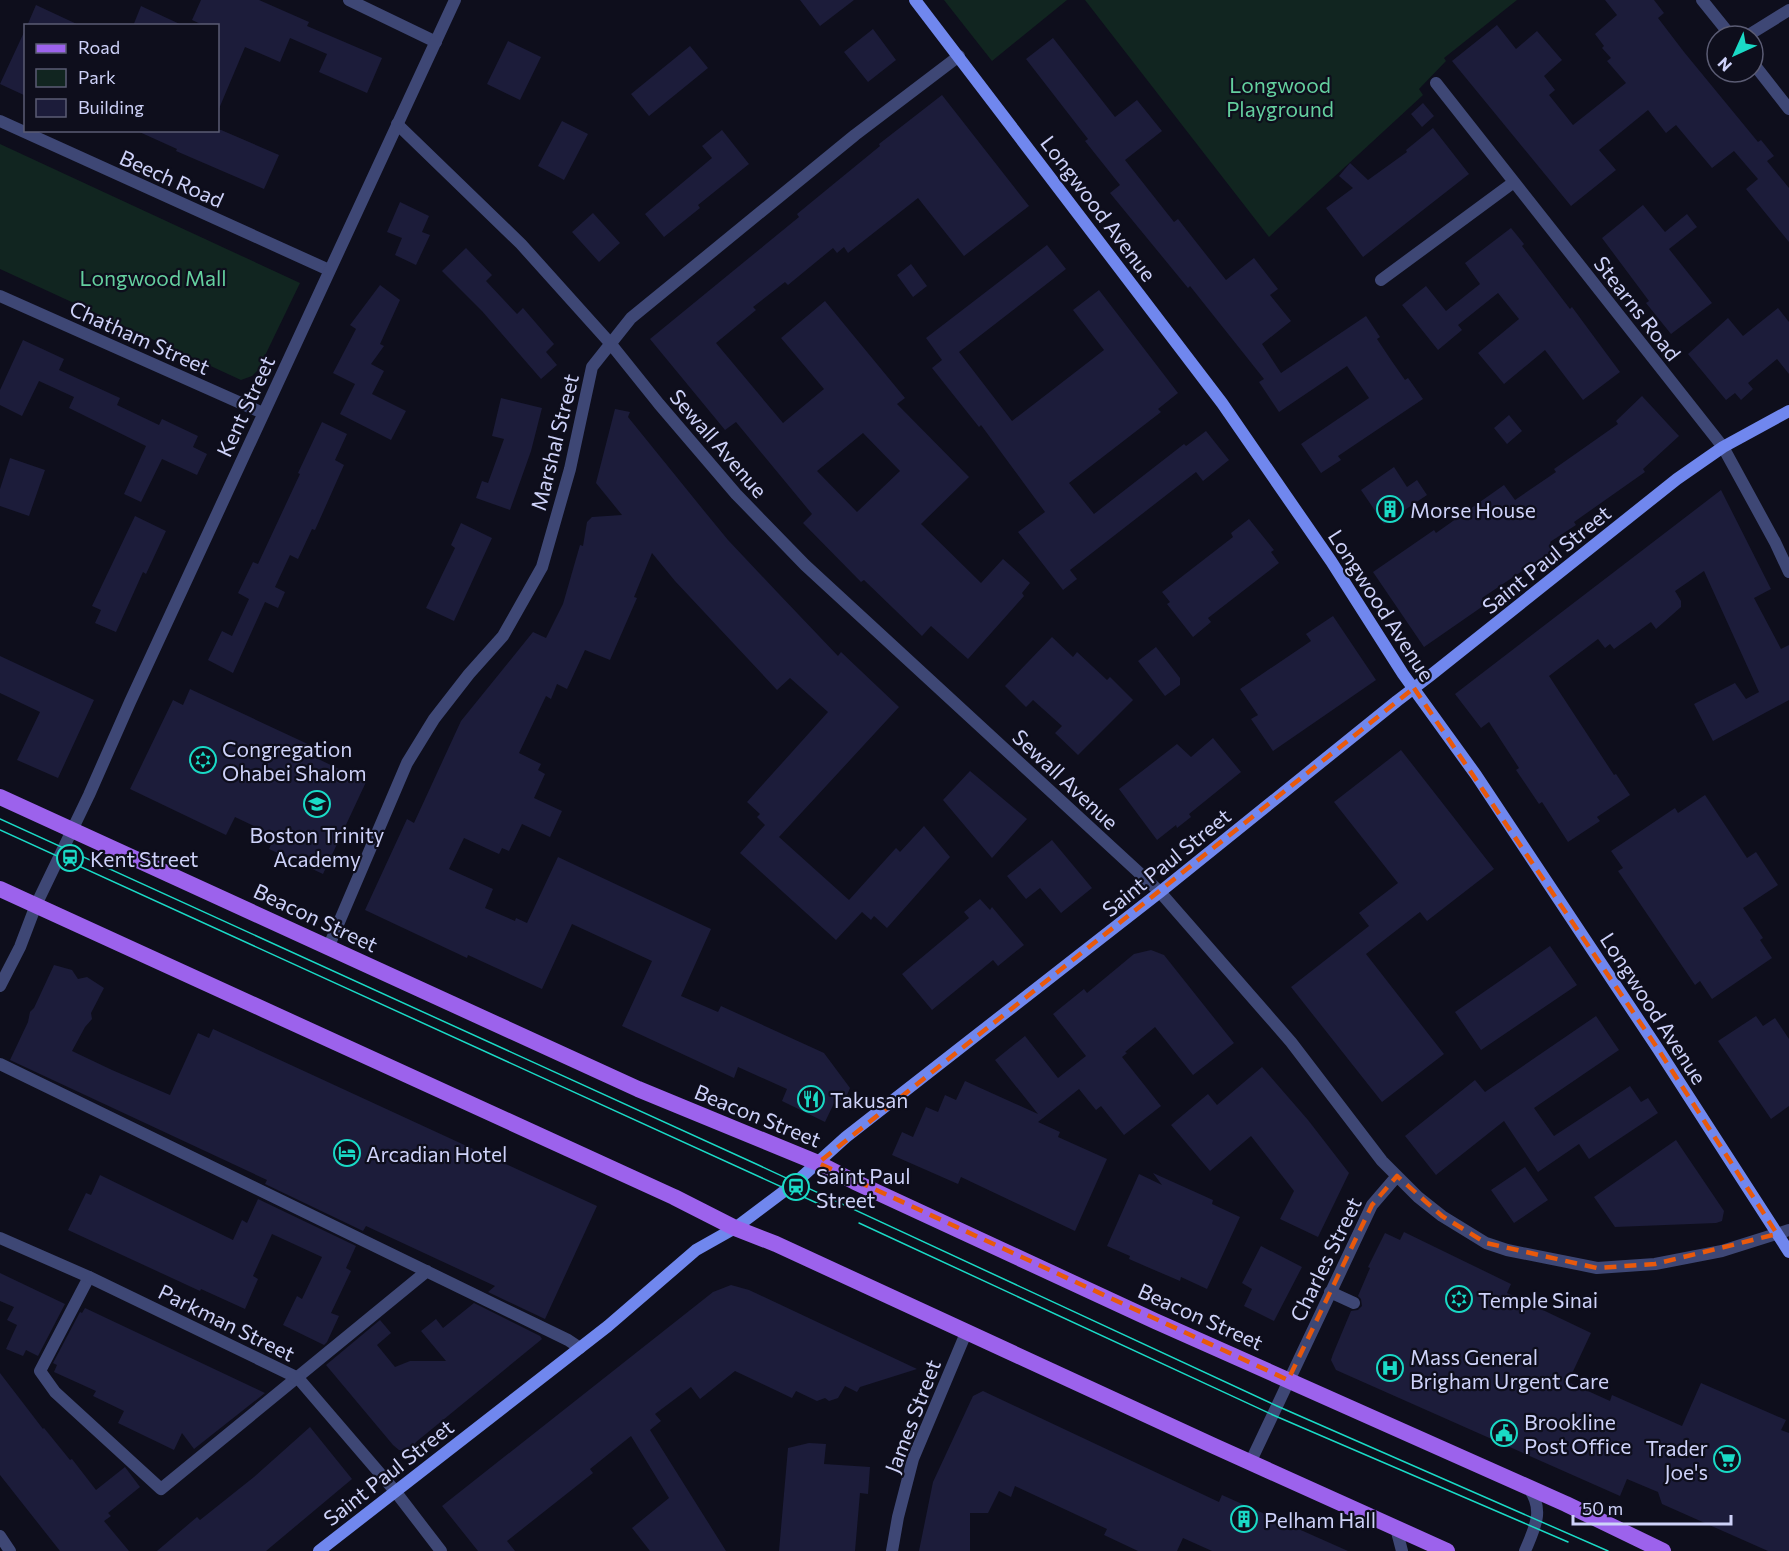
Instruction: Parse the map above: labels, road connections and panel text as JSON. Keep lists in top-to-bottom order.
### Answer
{
  "streets": {
    "main road": ["Longwood Avenue", "Saint Paul Street", "Beacon Street"],
    "street": [
      "Beech Road",
      "Stearns Road",
      "Chatham Street",
      "Kent Street",
      "Marshal Street",
      "Sewall Avenue",
      "Charles Street",
      "Parkman Street",
      "James Street"
    ]
  },
  "crossings": [
    ["Beech Road", "Kent Street"],
    ["Longwood Avenue", "Marshal Street"],
    ["Longwood Avenue", "Sewall Avenue"],
    ["Longwood Avenue", "Saint Paul Street"],
    ["Stearns Road", "Saint Paul Street"],
    ["Chatham Street", "Kent Street"],
    ["Kent Street", "Sewall Avenue"],
    ["Kent Street", "Beacon Street"],
    ["Marshal Street", "Sewall Avenue"],
    ["Marshal Street", "Beacon Street"],
    ["Sewall Avenue", "Saint Paul Street"],
    ["Sewall Avenue", "Charles Street"],
    ["Saint Paul Street", "Beacon Street"],
    ["Saint Paul Street", "Parkman Street"],
    ["Beacon Street", "Charles Street"]
  ],
  "parks": ["Longwood Playground", "Longwood Mall"],
  "places": {
    "building": ["Morse House", "Pelham Hall"],
    "synagogue": ["Congregation Ohabei Shalom", "Temple Sinai"],
    "school or university": ["Boston Trinity Academy"],
    "station": ["Kent Street", "Saint Paul Street"],
    "restaurant": ["Takusan"],
    "hotel": ["Arcadian Hotel"],
    "hospital": ["Mass General Brigham Urgent Care"],
    "public building": ["Brookline Post Office"],
    "supermarket": ["Trader Joe's"]
  },
  "legend": ["Road", "Park", "Building"],
  "scale_bar": "50 m",
  "north": "bottom left"
}
